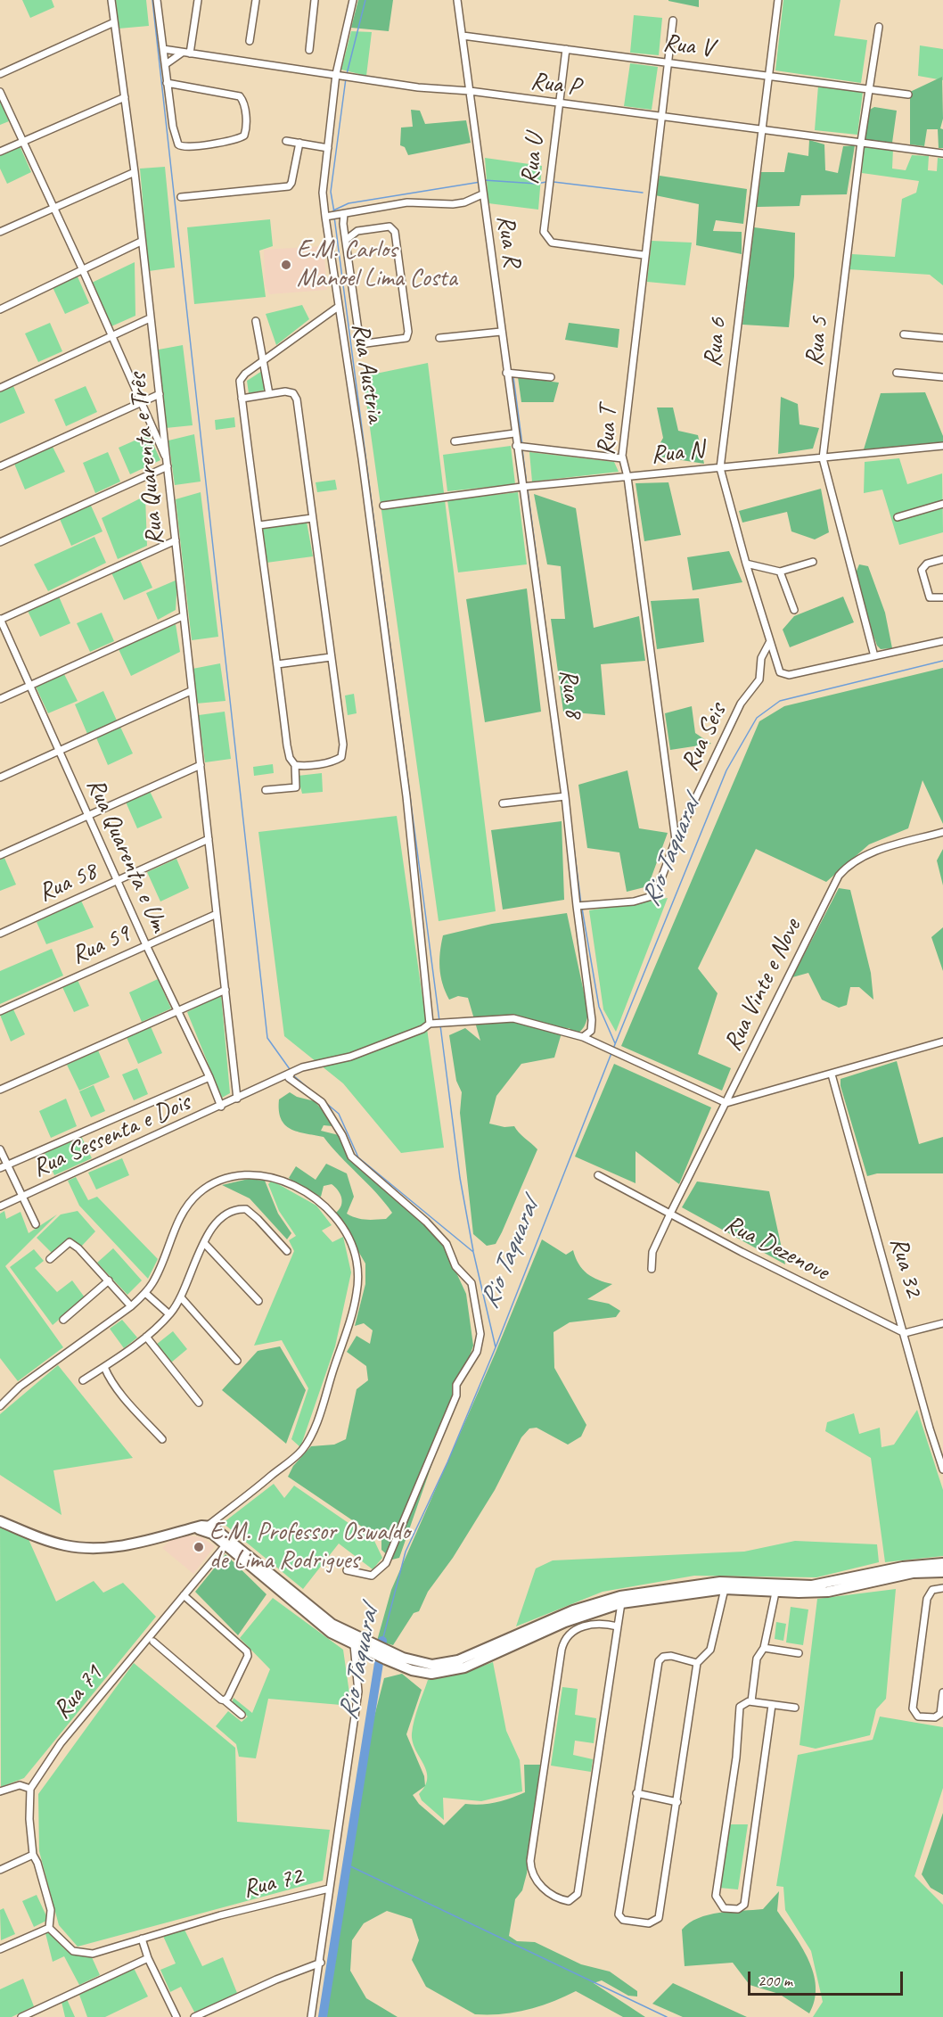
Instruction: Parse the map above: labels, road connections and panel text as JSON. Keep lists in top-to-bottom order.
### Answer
{
  "streets": {
    "street": [
      "Rua V",
      "Rua P",
      "Rua U",
      "Rua R",
      "Rua 5",
      "Rua 6",
      "Rua Austria",
      "Rua T",
      "Rua N",
      "Rua Quarenta e Três",
      "Rua 8",
      "Rua Seis",
      "Rua Quarenta e Um",
      "Rua 58",
      "Rua 59",
      "Rua Vinte e Nove",
      "Rua Sessenta e Dois",
      "Rua Dezenove",
      "Rua 32",
      "Rua 71",
      "Rua 72"
    ]
  },
  "crossings": [
    ["Rua V", "Rua U"],
    ["Rua V", "Rua R"],
    ["Rua V", "Rua 5"],
    ["Rua V", "Rua 6"],
    ["Rua V", "Rua T"],
    ["Rua P", "Rua U"],
    ["Rua P", "Rua R"],
    ["Rua P", "Rua 5"],
    ["Rua P", "Rua 6"],
    ["Rua P", "Rua Austria"],
    ["Rua P", "Rua T"],
    ["Rua U", "Rua T"],
    ["Rua R", "Rua N"],
    ["Rua R", "Rua 8"],
    ["Rua 5", "Rua 6"],
    ["Rua 5", "Rua N"],
    ["Rua 6", "Rua N"],
    ["Rua 6", "Rua Seis"],
    ["Rua Austria", "Rua Sessenta e Dois"],
    ["Rua T", "Rua N"],
    ["Rua T", "Rua Seis"],
    ["Rua N", "Rua 8"],
    ["Rua Quarenta e Três", "Rua 58"],
    ["Rua Quarenta e Três", "Rua 59"],
    ["Rua Quarenta e Três", "Rua Sessenta e Dois"],
    ["Rua 8", "Rua Seis"],
    ["Rua 8", "Rua Sessenta e Dois"],
    ["Rua Quarenta e Um", "Rua 58"],
    ["Rua Quarenta e Um", "Rua 59"],
    ["Rua Quarenta e Um", "Rua Sessenta e Dois"],
    ["Rua Vinte e Nove", "Rua Sessenta e Dois"],
    ["Rua Vinte e Nove", "Rua Dezenove"],
    ["Rua Dezenove", "Rua 32"]
  ],
  "water": ["Rio Taquaral"],
  "places": ["E.M. Carlos Manoel Lima Costa", "E.M. Professor Oswaldo de Lima Rodrigues"],
  "scale_bar": "200 m"
}
